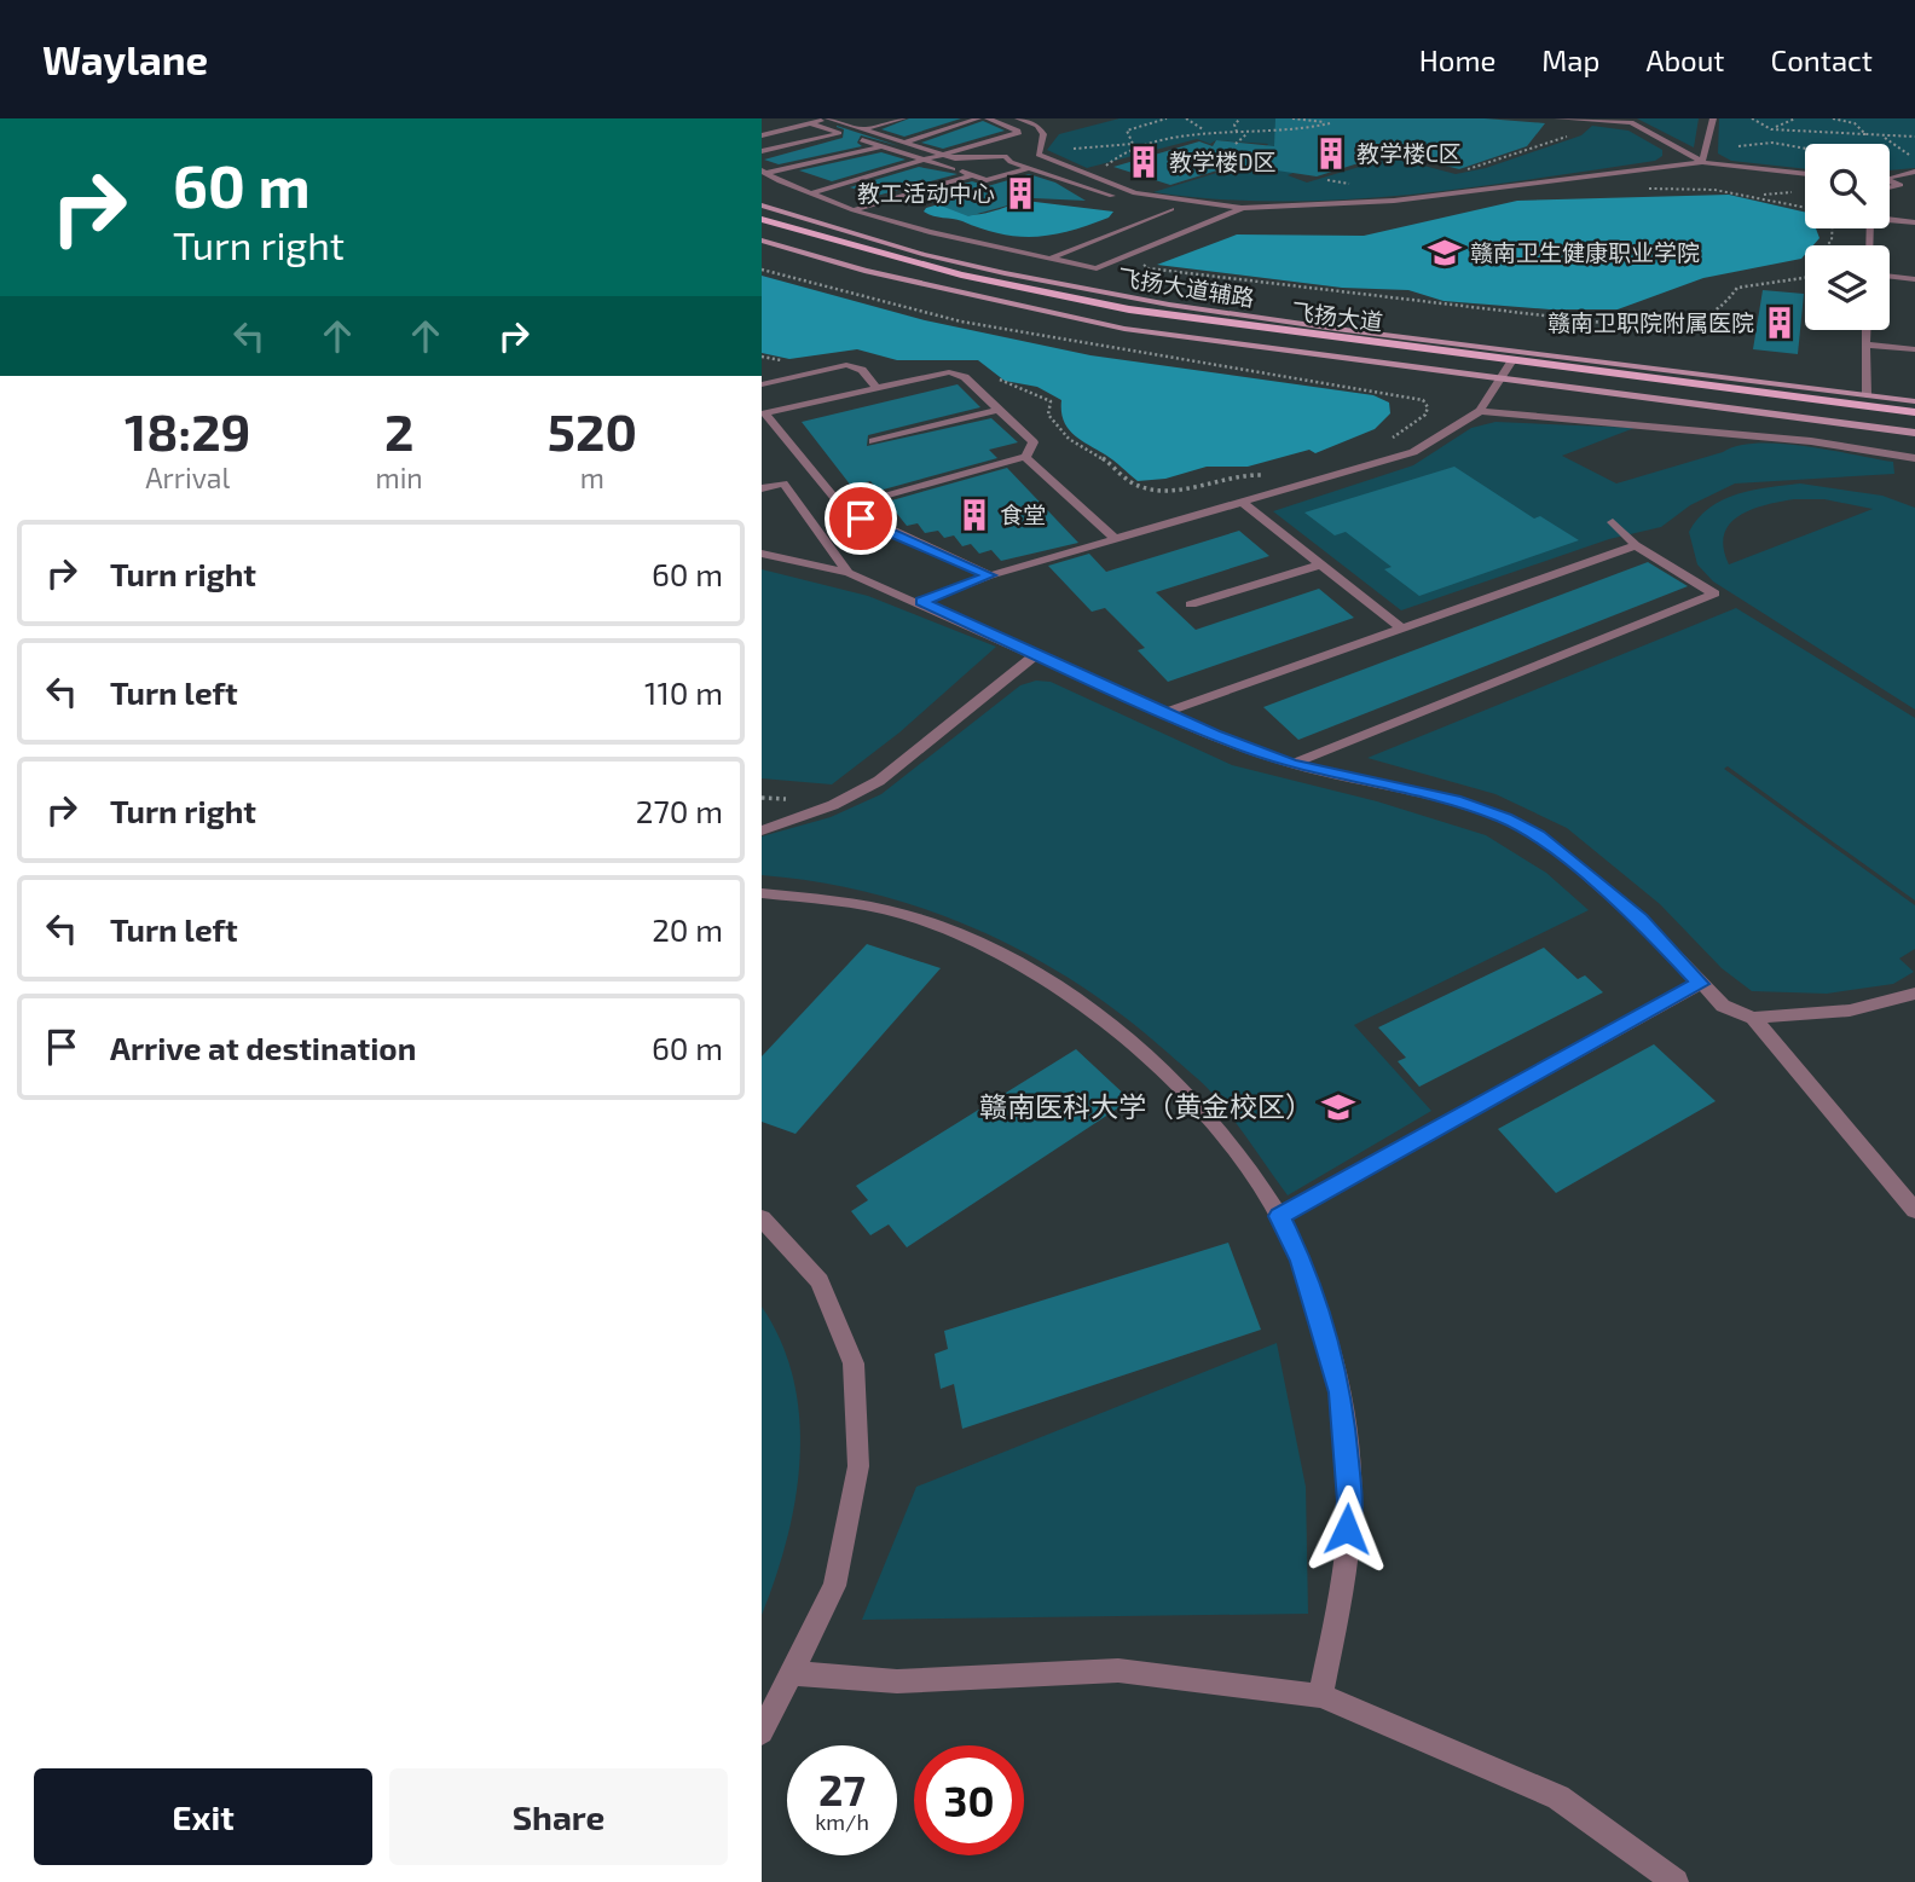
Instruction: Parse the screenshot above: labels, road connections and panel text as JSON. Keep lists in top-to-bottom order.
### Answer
{
  "streets": {
    "main road": ["飞扬大道"],
    "street": ["飞扬大道辅路"]
  },
  "crossings": [
    ["飞扬大道辅路", "飞扬大道"]
  ],
  "places": {
    "building": [
      "教学楼C区",
      "教学楼D区",
      "教工活动中心",
      "赣南卫职院附属医院",
      "食堂"
    ],
    "school or university": ["赣南卫生健康职业学院", "赣南医科大学（黄金校区）"]
  },
  "page": {
    "header": "Waylane",
    "nav": [
      "Home",
      "Map",
      "About",
      "Contact"
    ],
    "turn": ["60 m", "Turn right"],
    "eta": [
      "18:29",
      "Arrival",
      "2",
      "min",
      "520",
      "m"
    ],
    "list": [
      {
        "name": "Turn right",
        "value": "60 m"
      },
      {
        "name": "Turn left",
        "value": "110 m"
      },
      {
        "name": "Turn right",
        "value": "270 m"
      },
      {
        "name": "Turn left",
        "value": "20 m"
      },
      {
        "name": "Arrive at destination",
        "value": "60 m"
      }
    ],
    "speed": "27 km/h",
    "limit": "30",
    "buttons": ["Exit", "Share"]
  }
}
